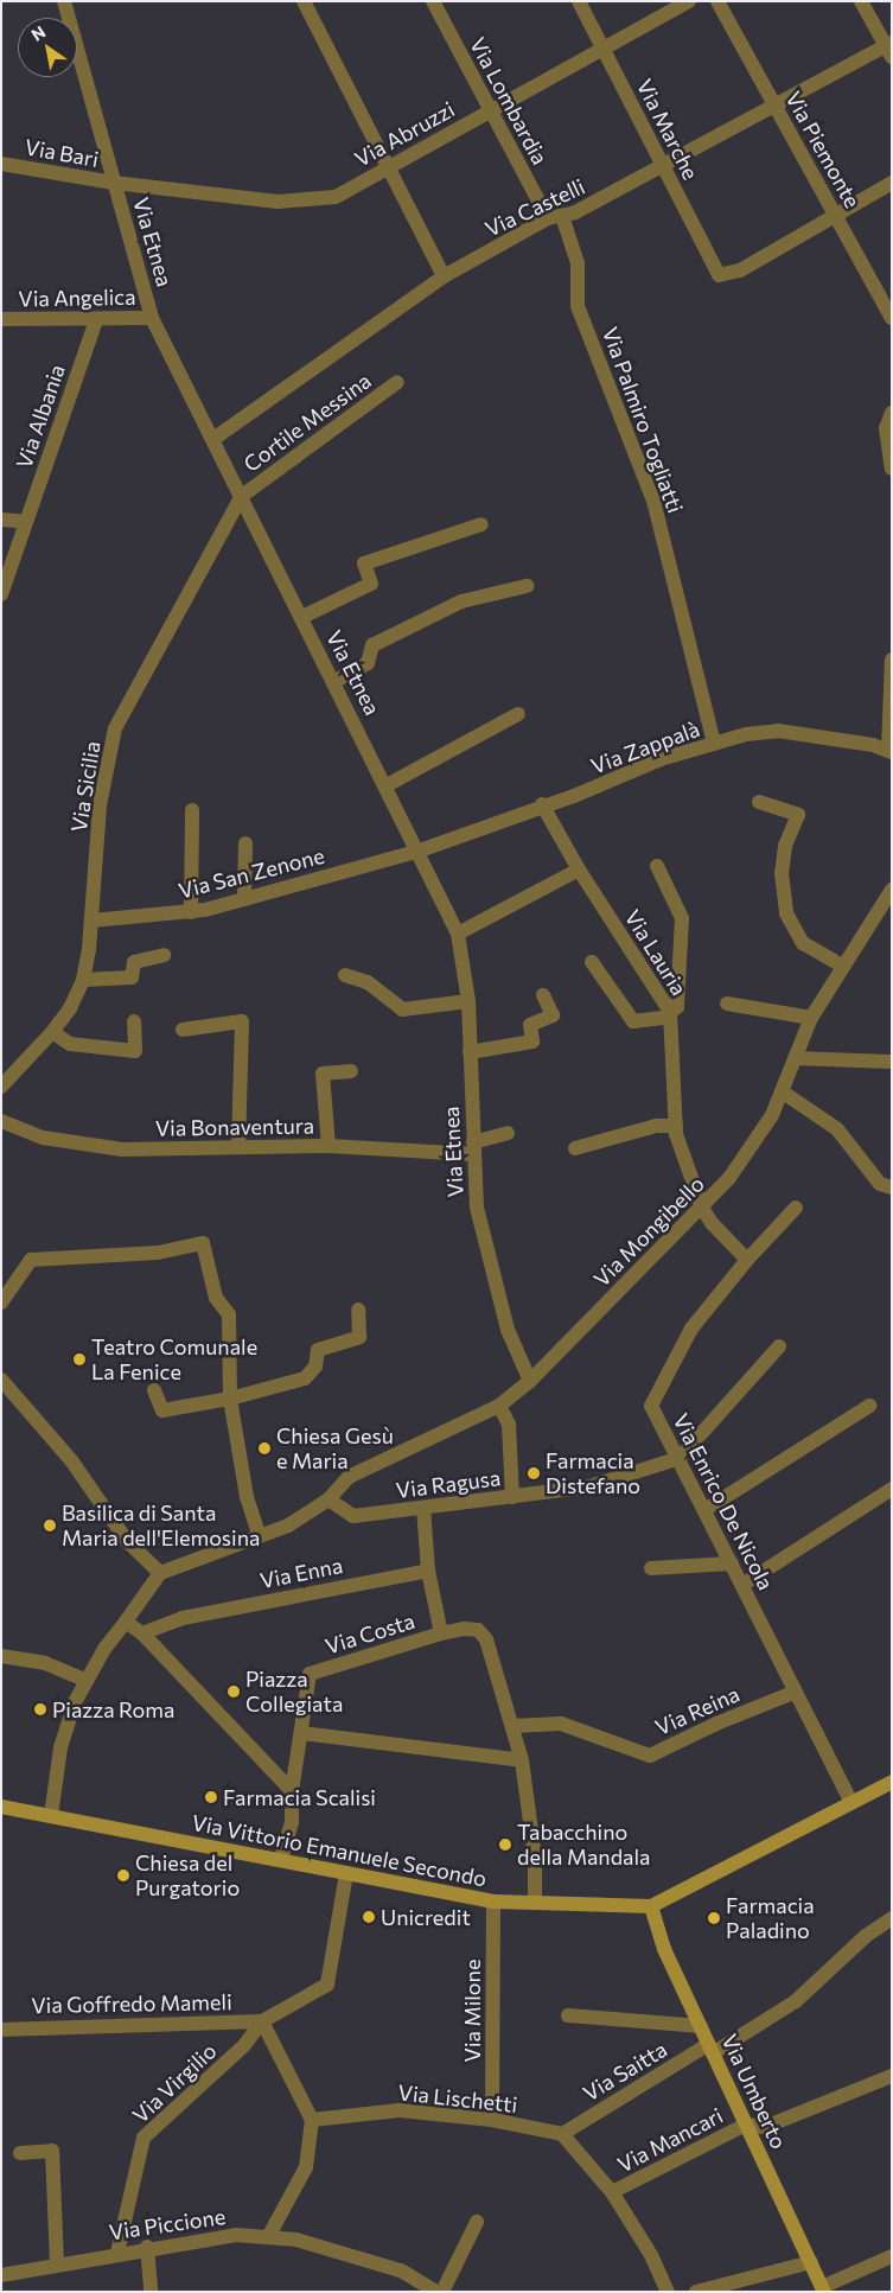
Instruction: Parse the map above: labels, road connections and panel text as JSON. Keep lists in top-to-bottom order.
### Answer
{
  "streets": {
    "street": [
      "Via Lombardia",
      "Via Marche",
      "Via Abruzzi",
      "Via Piemonte",
      "Via Bari",
      "Via Castelli",
      "Via Etnea",
      "Via Angelica",
      "Via Albania",
      "Via Palmiro Togliatti",
      "Cortile Messina",
      "Via Zappalà",
      "Via Sicilia",
      "Via San Zenone",
      "Via Lauria",
      "Via Bonaventura",
      "Via Mongibello",
      "Via Ragusa",
      "Via Enrico De Nicola",
      "Via Enna",
      "Via Costa",
      "Via Reina",
      "Via Vittorio Emanuele Secondo",
      "Via Goffredo Mameli",
      "Via Milone",
      "Via Saitta",
      "Via Virgilio",
      "Via Umberto",
      "Via Lischetti",
      "Via Mancari",
      "Via Piccione"
    ]
  },
  "crossings": [
    ["Via Lombardia", "Via Abruzzi"],
    ["Via Lombardia", "Via Castelli"],
    ["Via Lombardia", "Via Palmiro Togliatti"],
    ["Via Marche", "Via Abruzzi"],
    ["Via Marche", "Via Piemonte"],
    ["Via Marche", "Via Castelli"],
    ["Via Abruzzi", "Via Bari"],
    ["Via Abruzzi", "Via Etnea"],
    ["Via Piemonte", "Via Castelli"],
    ["Via Bari", "Via Etnea"],
    ["Via Castelli", "Via Etnea"],
    ["Via Castelli", "Via Palmiro Togliatti"],
    ["Via Etnea", "Via Angelica"],
    ["Via Etnea", "Cortile Messina"],
    ["Via Etnea", "Via Zappalà"],
    ["Via Etnea", "Via Sicilia"],
    ["Via Etnea", "Via San Zenone"],
    ["Via Etnea", "Via Bonaventura"],
    ["Via Etnea", "Via Mongibello"],
    ["Via Angelica", "Via Albania"],
    ["Via Palmiro Togliatti", "Via Zappalà"],
    ["Cortile Messina", "Via Sicilia"],
    ["Via Zappalà", "Via San Zenone"],
    ["Via Zappalà", "Via Lauria"],
    ["Via Sicilia", "Via San Zenone"],
    ["Via Lauria", "Via Mongibello"],
    ["Via Mongibello", "Via Ragusa"],
    ["Via Ragusa", "Via Enrico De Nicola"],
    ["Via Enrico De Nicola", "Via Reina"],
    ["Via Enrico De Nicola", "Via Vittorio Emanuele Secondo"],
    ["Via Costa", "Via Reina"],
    ["Via Costa", "Via Vittorio Emanuele Secondo"],
    ["Via Vittorio Emanuele Secondo", "Via Milone"],
    ["Via Vittorio Emanuele Secondo", "Via Umberto"],
    ["Via Goffredo Mameli", "Via Virgilio"],
    ["Via Milone", "Via Lischetti"],
    ["Via Saitta", "Via Umberto"],
    ["Via Saitta", "Via Lischetti"],
    ["Via Virgilio", "Via Piccione"],
    ["Via Umberto", "Via Mancari"]
  ],
  "places": [
    "Teatro Comunale La Fenice",
    "Chiesa Gesù e Maria",
    "Farmacia Distefano",
    "Basilica di Santa Maria dell'Elemosina",
    "Piazza Collegiata",
    "Piazza Roma",
    "Farmacia Scalisi",
    "Tabacchino della Mandala",
    "Chiesa del Purgatorio",
    "Unicredit",
    "Farmacia Paladino"
  ],
  "north": "top left"
}
